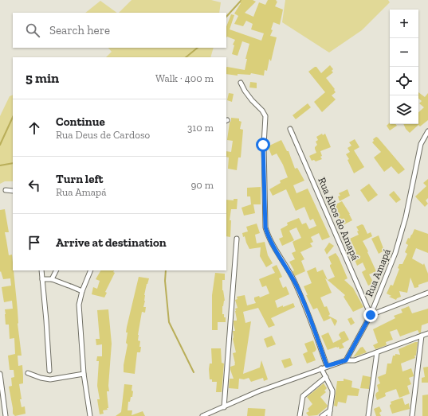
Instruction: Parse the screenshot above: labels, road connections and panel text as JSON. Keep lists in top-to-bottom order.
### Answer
{
  "streets": {
    "street": ["Rua Altos do Amapá", "Rua Amapá"]
  },
  "crossings": [
    ["Rua Altos do Amapá", "Rua Amapá"]
  ],
  "page": {
    "map_buttons": ["+", "−"],
    "search": "Search here",
    "heading": ["5 min", "Walk · 400 m"],
    "list": [
      ["Continue", "Rua Deus de Cardoso", "310 m"],
      ["Turn left", "Rua Amapá", "90 m"],
      "Arrive at destination"
    ]
  }
}
